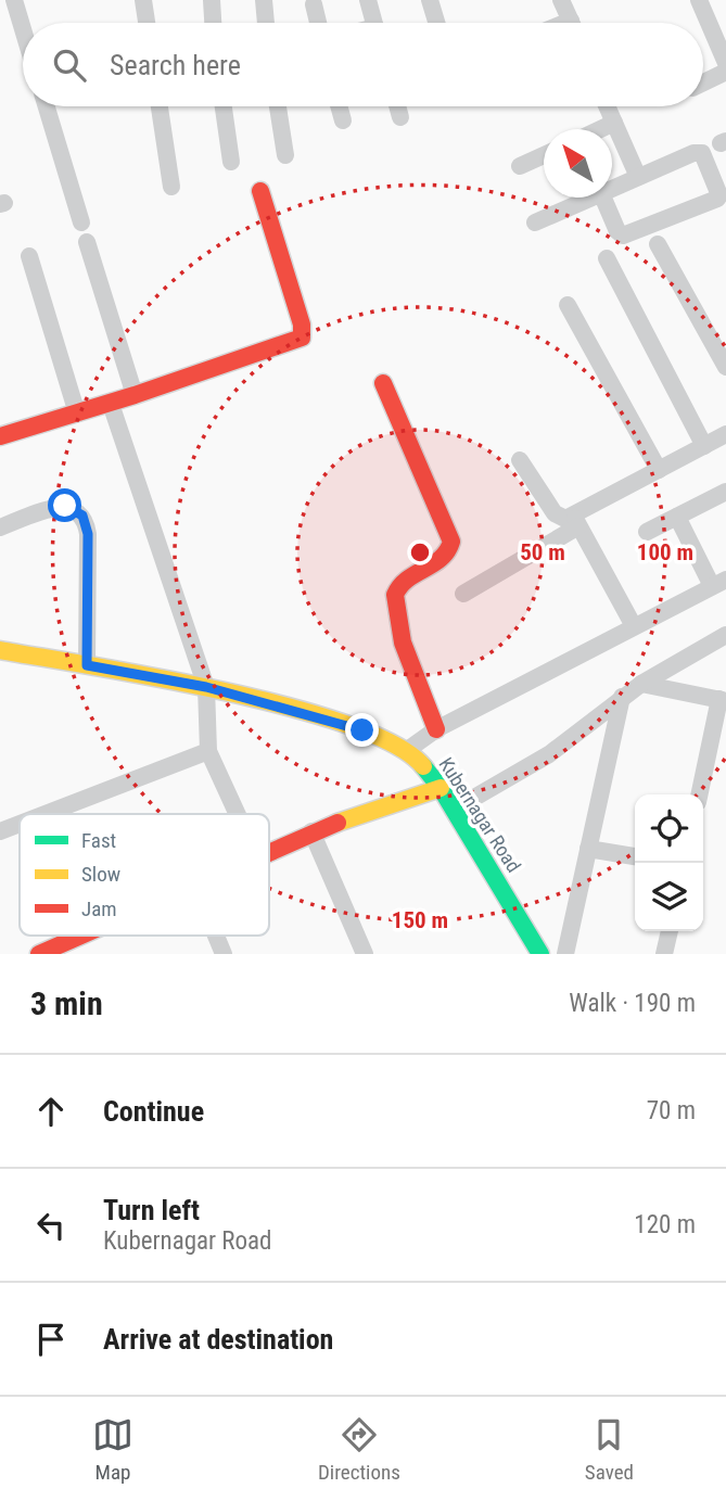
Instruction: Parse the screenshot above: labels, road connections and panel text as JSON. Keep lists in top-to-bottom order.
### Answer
{
  "streets": {
    "street": ["Kubernagar Road"]
  },
  "legend": ["Fast", "Slow", "Jam"],
  "north": "top left",
  "page": {
    "search": "Search here",
    "heading": ["3 min", "Walk · 190 m"],
    "list": [
      ["Continue", "70 m"],
      ["Turn left", "Kubernagar Road", "120 m"],
      "Arrive at destination"
    ],
    "nav": ["Map", "Directions", "Saved"]
  },
  "rings": ["50 m", "100 m", "150 m"]
}
